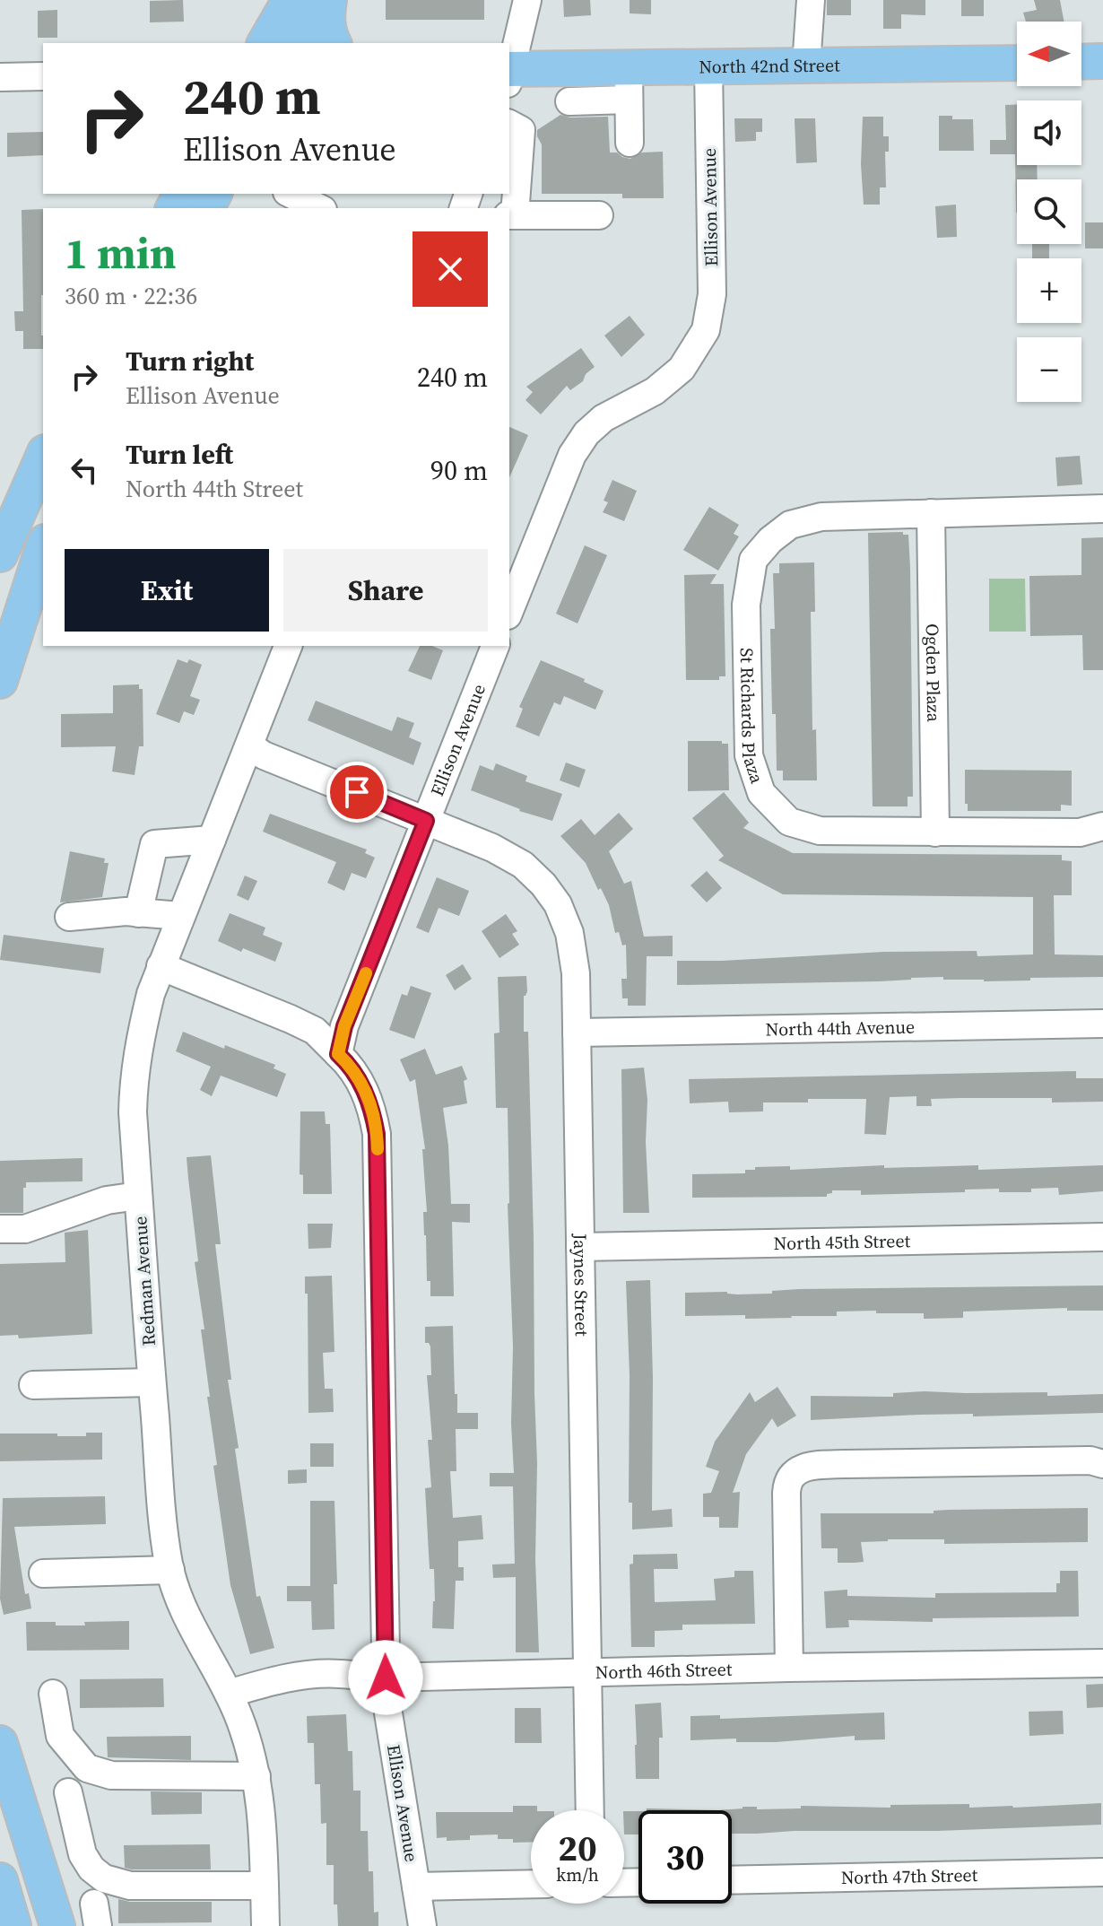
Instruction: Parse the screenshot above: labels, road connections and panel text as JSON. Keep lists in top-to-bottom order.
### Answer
{
  "streets": {
    "main road": ["North 42nd Street"],
    "street": [
      "Ellison Avenue",
      "Ogden Plaza",
      "St Richards Plaza",
      "North 44th Avenue",
      "North 45th Street",
      "Redman Avenue",
      "Jaynes Street",
      "North 46th Street",
      "North 47th Street"
    ]
  },
  "crossings": [
    ["North 42nd Street", "Ellison Avenue"],
    ["Ellison Avenue", "Jaynes Street"],
    ["Ellison Avenue", "North 46th Street"],
    ["Ogden Plaza", "St Richards Plaza"],
    ["North 44th Avenue", "Jaynes Street"],
    ["North 45th Street", "Jaynes Street"],
    ["Redman Avenue", "Jaynes Street"],
    ["Redman Avenue", "North 46th Street"],
    ["Jaynes Street", "North 46th Street"]
  ],
  "north": "left",
  "page": {
    "map_buttons": ["+", "−"],
    "turn": ["240 m", "Ellison Avenue"],
    "heading": ["1 min", "360 m · 22:36"],
    "list": [
      {
        "name": "Turn right",
        "note": "Ellison Avenue",
        "value": "240 m"
      },
      {
        "name": "Turn left",
        "note": "North 44th Street",
        "value": "90 m"
      }
    ],
    "buttons": ["Exit", "Share"],
    "speed": "20 km/h",
    "limit": "30"
  }
}
